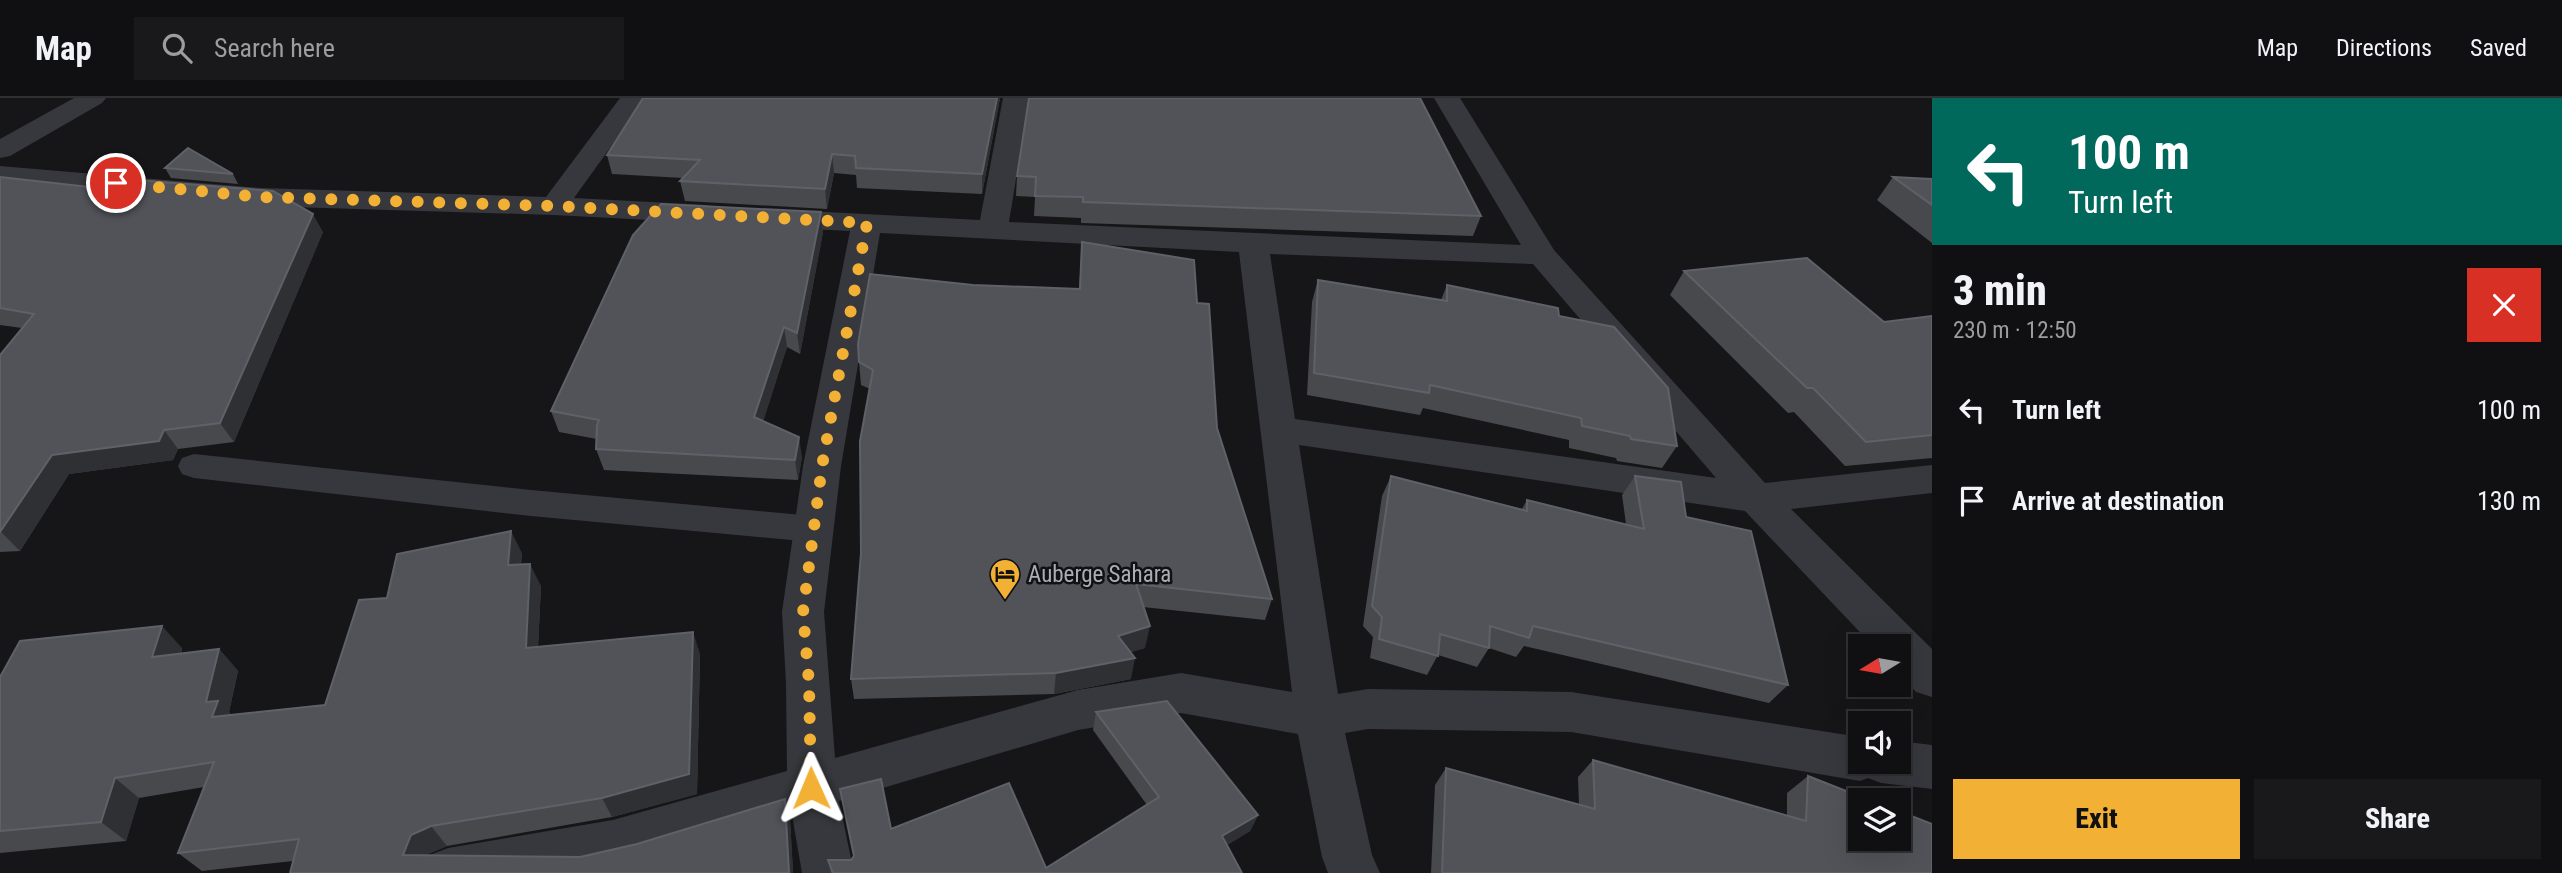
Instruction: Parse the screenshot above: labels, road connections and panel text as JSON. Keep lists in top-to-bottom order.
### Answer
{
  "places": {
    "hotel": ["Auberge Sahara"]
  },
  "north": "left",
  "page": {
    "header": "Map",
    "search": "Search here",
    "nav": ["Map", "Directions", "Saved"],
    "turn": ["100 m", "Turn left"],
    "heading": ["3 min", "230 m · 12:50"],
    "list": [
      {
        "name": "Turn left",
        "value": "100 m"
      },
      {
        "name": "Arrive at destination",
        "value": "130 m"
      }
    ],
    "buttons": ["Exit", "Share"]
  }
}
